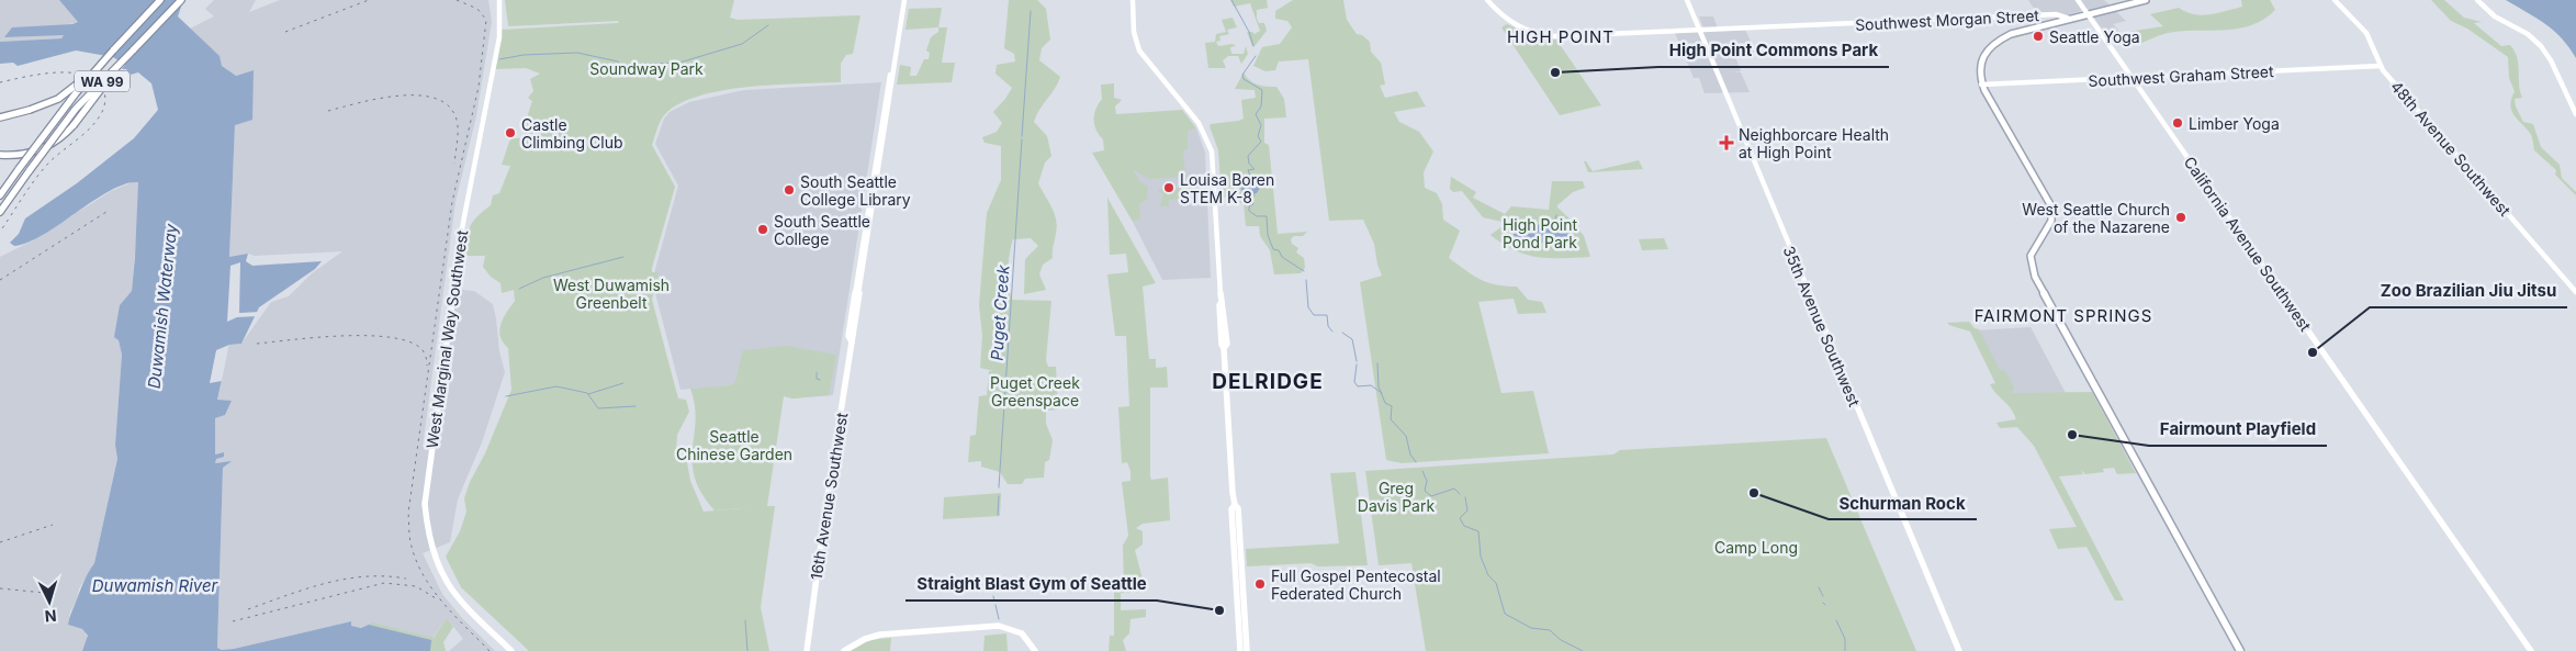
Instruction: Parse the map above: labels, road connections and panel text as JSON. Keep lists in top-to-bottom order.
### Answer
{
  "streets": {
    "highway": ["WA 99"],
    "main road": [
      "Southwest Morgan Street",
      "Southwest Graham Street",
      "48th Avenue Southwest",
      "California Avenue Southwest",
      "35th Avenue Southwest",
      "West Marginal Way Southwest",
      "16th Avenue Southwest"
    ]
  },
  "crossings": [
    ["Southwest Morgan Street", "35th Avenue Southwest"],
    ["Southwest Graham Street", "48th Avenue Southwest"],
    ["Southwest Graham Street", "California Avenue Southwest"]
  ],
  "districts": ["HIGH POINT", "FAIRMONT SPRINGS", "DELRIDGE"],
  "water": ["Duwamish Waterway", "Puget Creek", "Duwamish River"],
  "parks": [
    "Soundway Park",
    "High Point Pond Park",
    "West Duwamish Greenbelt",
    "Puget Creek Greenspace",
    "Seattle Chinese Garden",
    "Greg Davis Park",
    "Camp Long"
  ],
  "places": {
    "other": [
      "Seattle Yoga",
      "High Point Commons Park",
      "Limber Yoga",
      "Castle Climbing Club",
      "Louisa Boren STEM K-8",
      "South Seattle College Library",
      "West Seattle Church of the Nazarene",
      "South Seattle College",
      "Zoo Brazilian Jiu Jitsu",
      "Fairmount Playfield",
      "Schurman Rock",
      "Full Gospel Pentecostal Federated Church",
      "Straight Blast Gym of Seattle"
    ],
    "health": ["Neighborcare Health at High Point"]
  },
  "north": "bottom"
}
